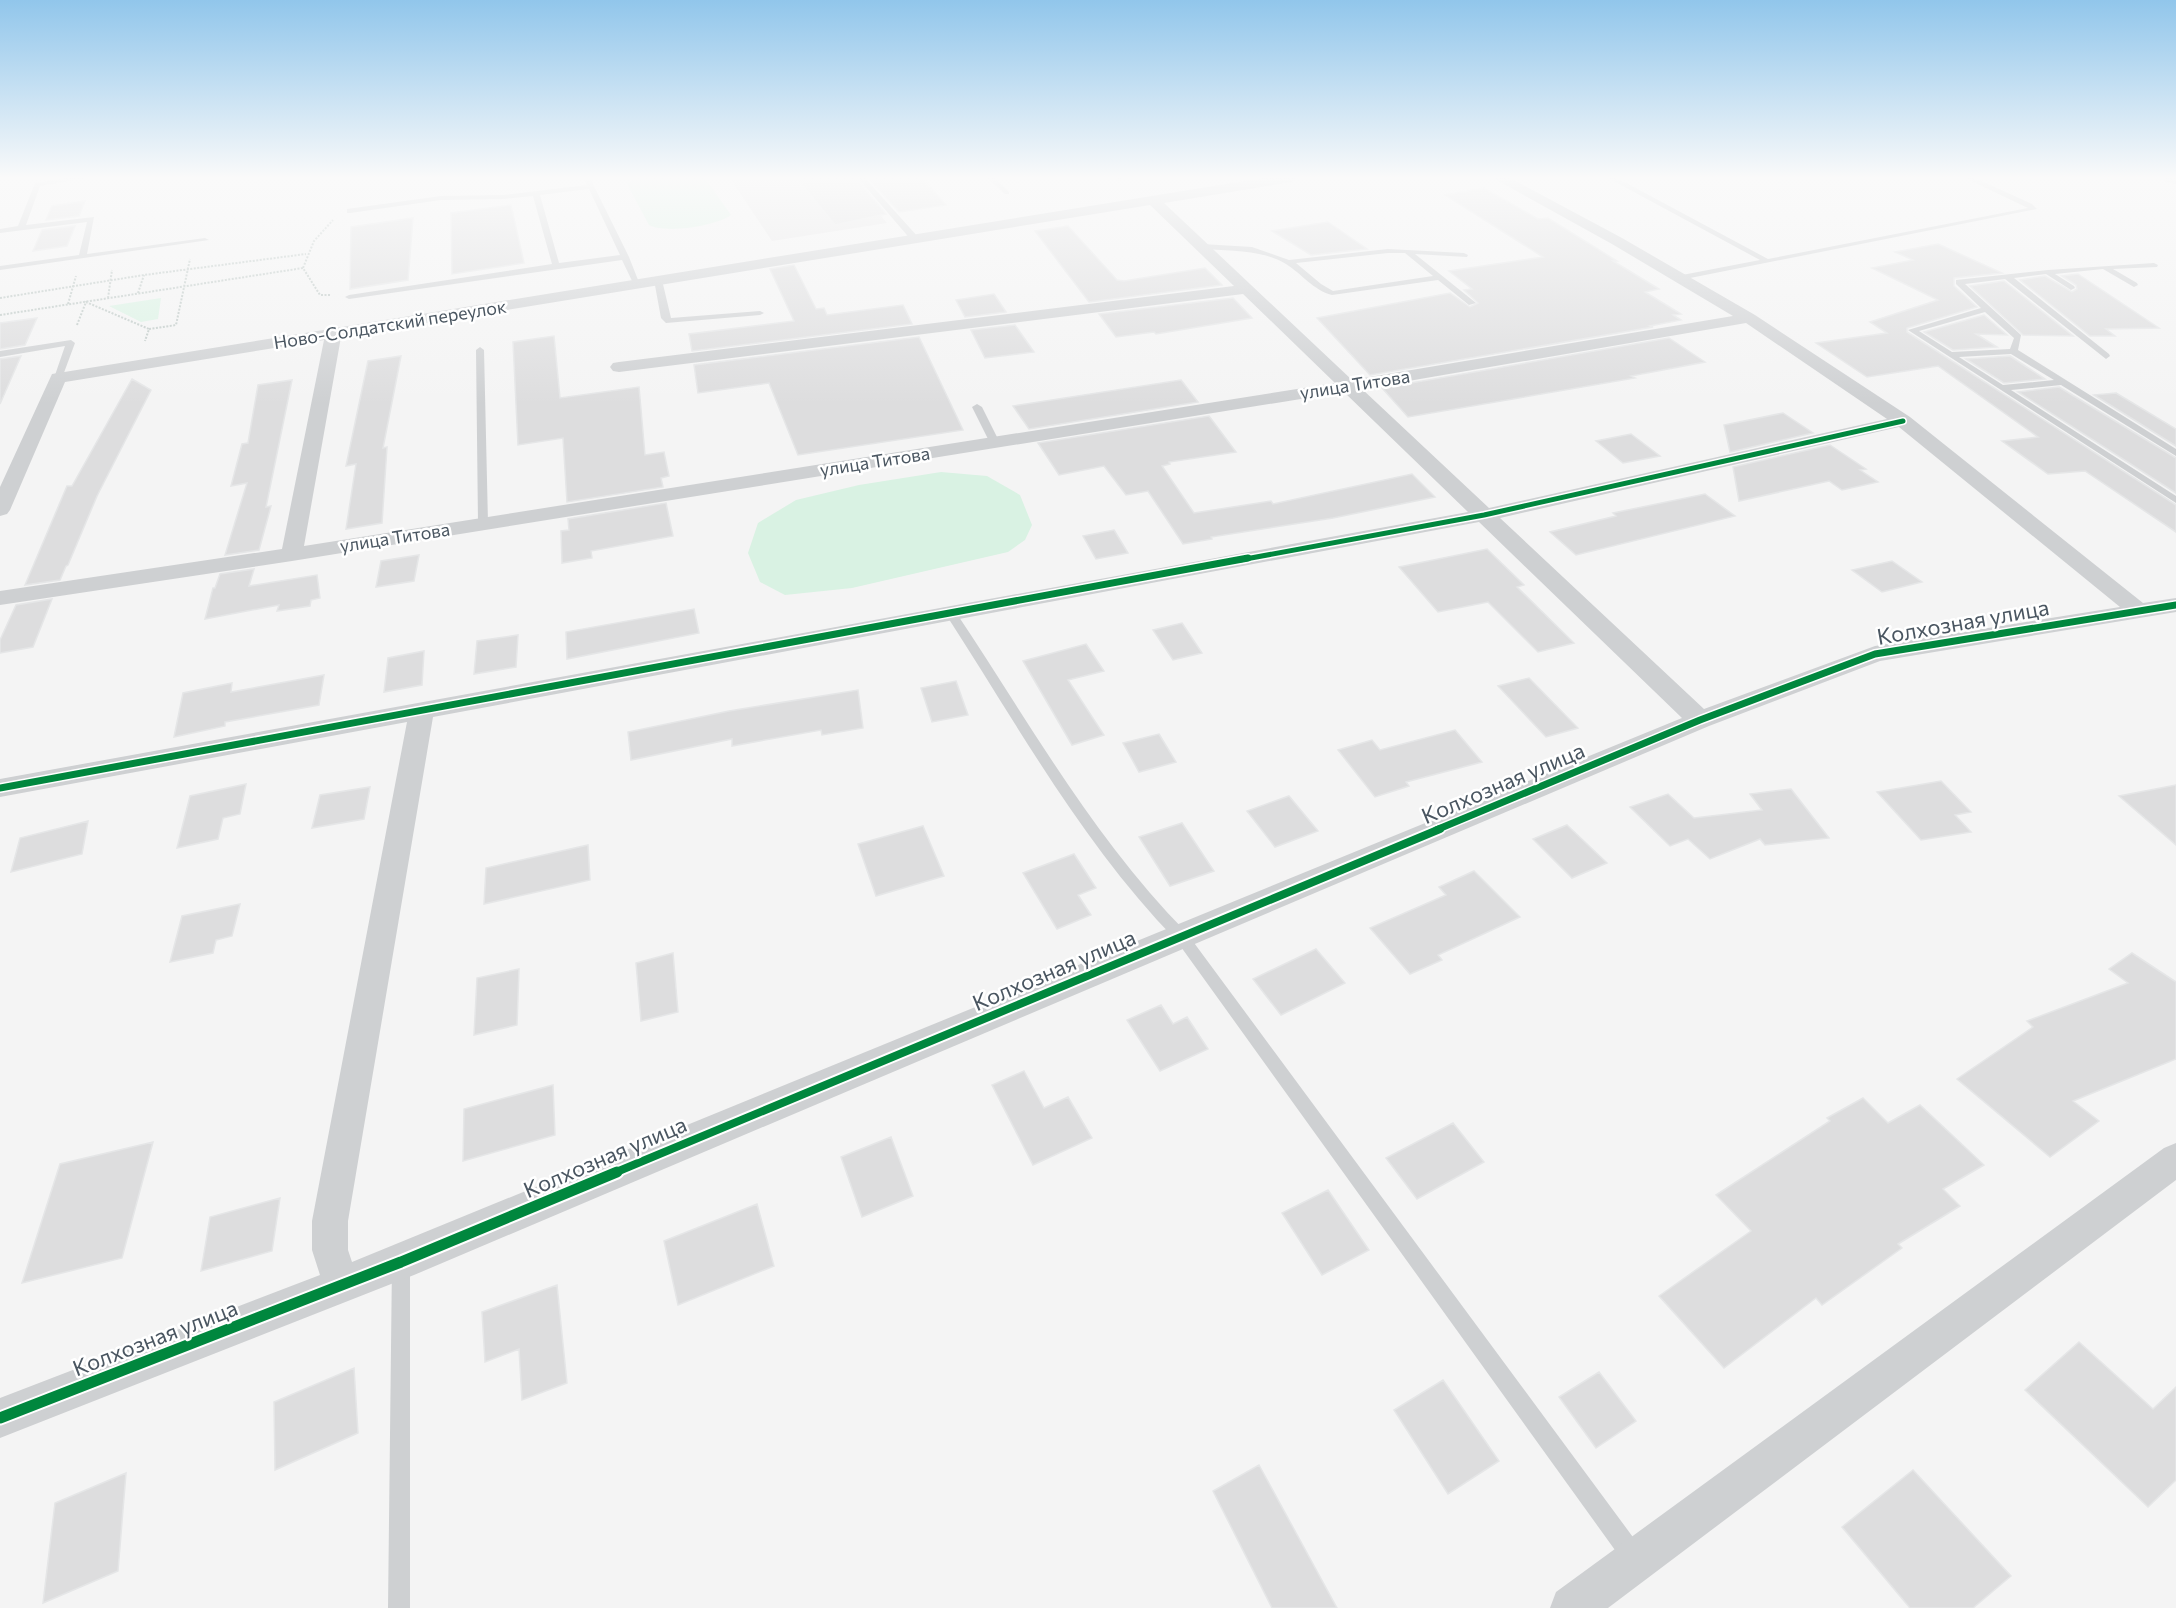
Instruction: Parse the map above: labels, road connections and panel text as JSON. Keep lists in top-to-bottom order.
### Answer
{
  "streets": {
    "street": ["Ново-Солдатский переулок", "улица Титова", "Колхозная улица"]
  }
}
